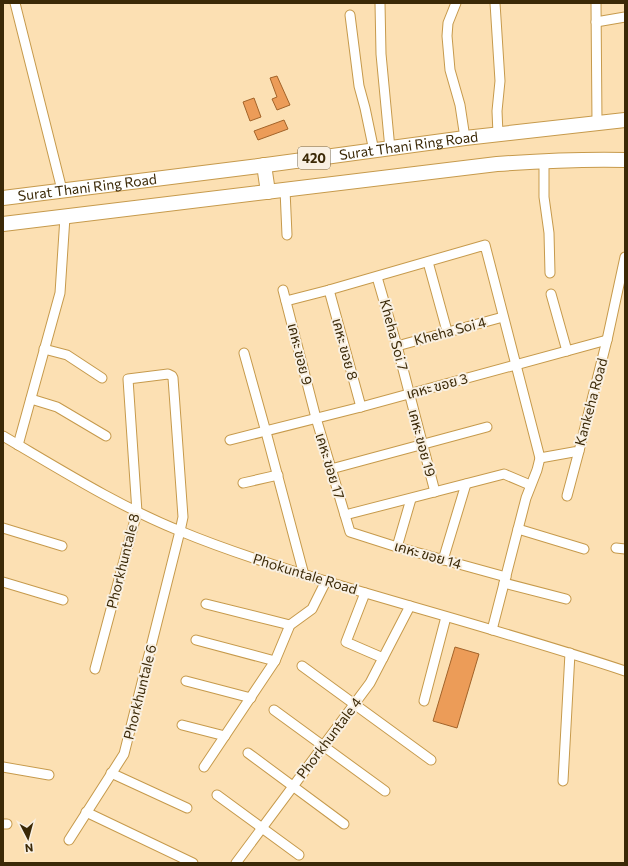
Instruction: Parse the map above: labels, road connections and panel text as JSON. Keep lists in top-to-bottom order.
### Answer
{
  "streets": {
    "highway": ["Surat Thani Ring Road", "420"],
    "street": [
      "Kheha Soi 4",
      "Kheha Soi 7",
      "เคหะ ขอย 8",
      "เคหะ ขอย 9",
      "เคหะ ขอย 3",
      "Kankeha Road",
      "เคหะ ขอย 19",
      "เคหะ ขอย 17",
      "เคหะ ขอย 14",
      "Phorkhuntale 8",
      "Phokuntale Road",
      "Phorkhuntale 6",
      "Phorkhuntale 4"
    ]
  },
  "crossings": [
    ["Kheha Soi 4", "Kheha Soi 7"],
    ["Kheha Soi 7", "เคหะ ขอย 3"],
    ["Kheha Soi 7", "เคหะ ขอย 19"],
    ["เคหะ ขอย 8", "เคหะ ขอย 3"],
    ["เคหะ ขอย 9", "เคหะ ขอย 3"],
    ["เคหะ ขอย 9", "เคหะ ขอย 17"],
    ["เคหะ ขอย 3", "Kankeha Road"],
    ["เคหะ ขอย 3", "เคหะ ขอย 19"],
    ["เคหะ ขอย 3", "เคหะ ขอย 17"],
    ["เคหะ ขอย 19", "เคหะ ขอย 17"],
    ["เคหะ ขอย 17", "เคหะ ขอย 14"],
    ["Phorkhuntale 8", "Phokuntale Road"],
    ["Phorkhuntale 8", "Phorkhuntale 6"],
    ["Phokuntale Road", "Phorkhuntale 6"],
    ["Phokuntale Road", "Phorkhuntale 4"]
  ],
  "north": "bottom"
}
